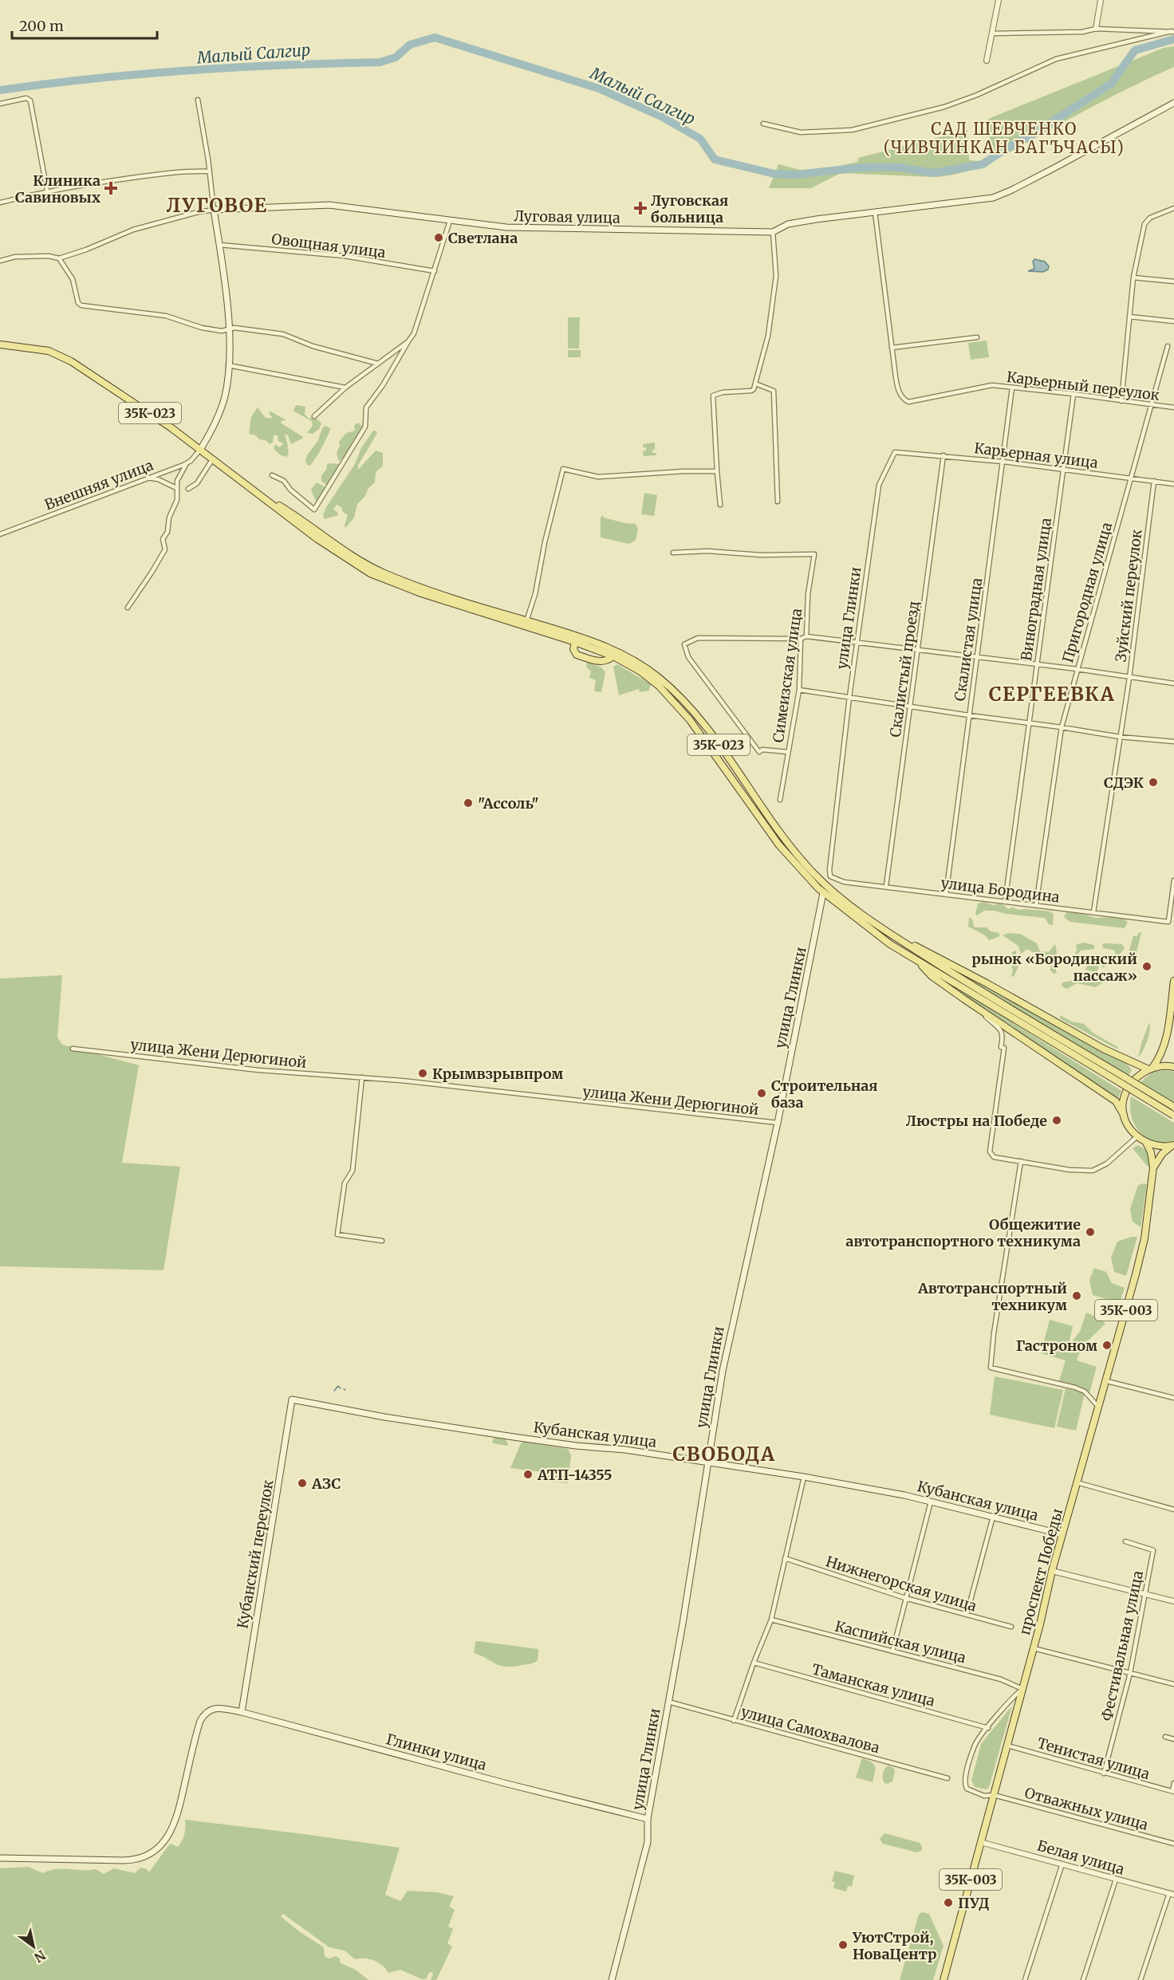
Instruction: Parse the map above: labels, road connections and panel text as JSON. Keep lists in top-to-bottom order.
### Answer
{
  "streets": {
    "main road": [
      "Луговая улица",
      "35К-023",
      "улица Глинки",
      "35К-003",
      "Кубанская улица",
      "Кубанский переулок",
      "проспект Победы",
      "Глинки улица"
    ],
    "street": [
      "Овощная улица",
      "Карьерный переулок",
      "Карьерная улица",
      "Внешняя улица",
      "Виноградная улица",
      "Пригородная улица",
      "Зуйский переулок",
      "Скалистая улица",
      "Скалистый проезд",
      "Симеизская улица",
      "улица Бородина",
      "улица Жени Дерюгиной",
      "Нижнегорская улица",
      "Каспийская улица",
      "Фестивальная улица",
      "Таманская улица",
      "улица Самохвалова",
      "Тенистая улица",
      "Отважных улица",
      "Белая улица"
    ]
  },
  "crossings": [
    ["Карьерный переулок", "Виноградная улица"],
    ["Карьерный переулок", "Пригородная улица"],
    ["Карьерный переулок", "Скалистая улица"],
    ["35К-023", "Внешняя улица"],
    ["35К-023", "улица Глинки"],
    ["Карьерная улица", "Виноградная улица"],
    ["Карьерная улица", "Пригородная улица"],
    ["Карьерная улица", "Зуйский переулок"],
    ["Карьерная улица", "улица Глинки"],
    ["Карьерная улица", "Скалистая улица"],
    ["Карьерная улица", "Скалистый проезд"],
    ["Виноградная улица", "улица Бородина"],
    ["Пригородная улица", "улица Бородина"],
    ["Зуйский переулок", "улица Бородина"],
    ["улица Глинки", "улица Бородина"],
    ["улица Глинки", "улица Жени Дерюгиной"],
    ["улица Глинки", "Кубанская улица"],
    ["улица Глинки", "улица Самохвалова"],
    ["улица Глинки", "Глинки улица"],
    ["Скалистая улица", "улица Бородина"],
    ["Скалистый проезд", "улица Бородина"],
    ["Кубанская улица", "Кубанский переулок"],
    ["Кубанская улица", "проспект Победы"],
    ["Кубанский переулок", "Глинки улица"],
    ["проспект Победы", "Каспийская улица"],
    ["проспект Победы", "Тенистая улица"],
    ["проспект Победы", "Отважных улица"],
    ["проспект Победы", "Белая улица"],
    ["Фестивальная улица", "Тенистая улица"],
    ["Таманская улица", "Отважных улица"]
  ],
  "districts": [
    "САД ШЕВЧЕНКО (ЧИВЧИНКАН БАГЪЧАСЫ)",
    "ЛУГОВОЕ",
    "СЕРГЕЕВКА",
    "СВОБОДА"
  ],
  "water": ["Малый Салгир"],
  "places": {
    "health": ["Клиника Савиновых", "Луговская больница"],
    "other": [
      "Светлана",
      "СДЭК",
      "\"Ассоль\"",
      "рынок «Бородинский пассаж»",
      "Крымвзрывпром",
      "Строительная база",
      "Люстры на Победе",
      "Общежитие автотранспортного техникума",
      "Автотранспортный техникум",
      "Гастроном",
      "АТП-14355",
      "АЗС",
      "ПУД",
      "УютСтрой, НоваЦентр"
    ]
  },
  "scale_bar": "200 m",
  "north": "bottom right"
}
